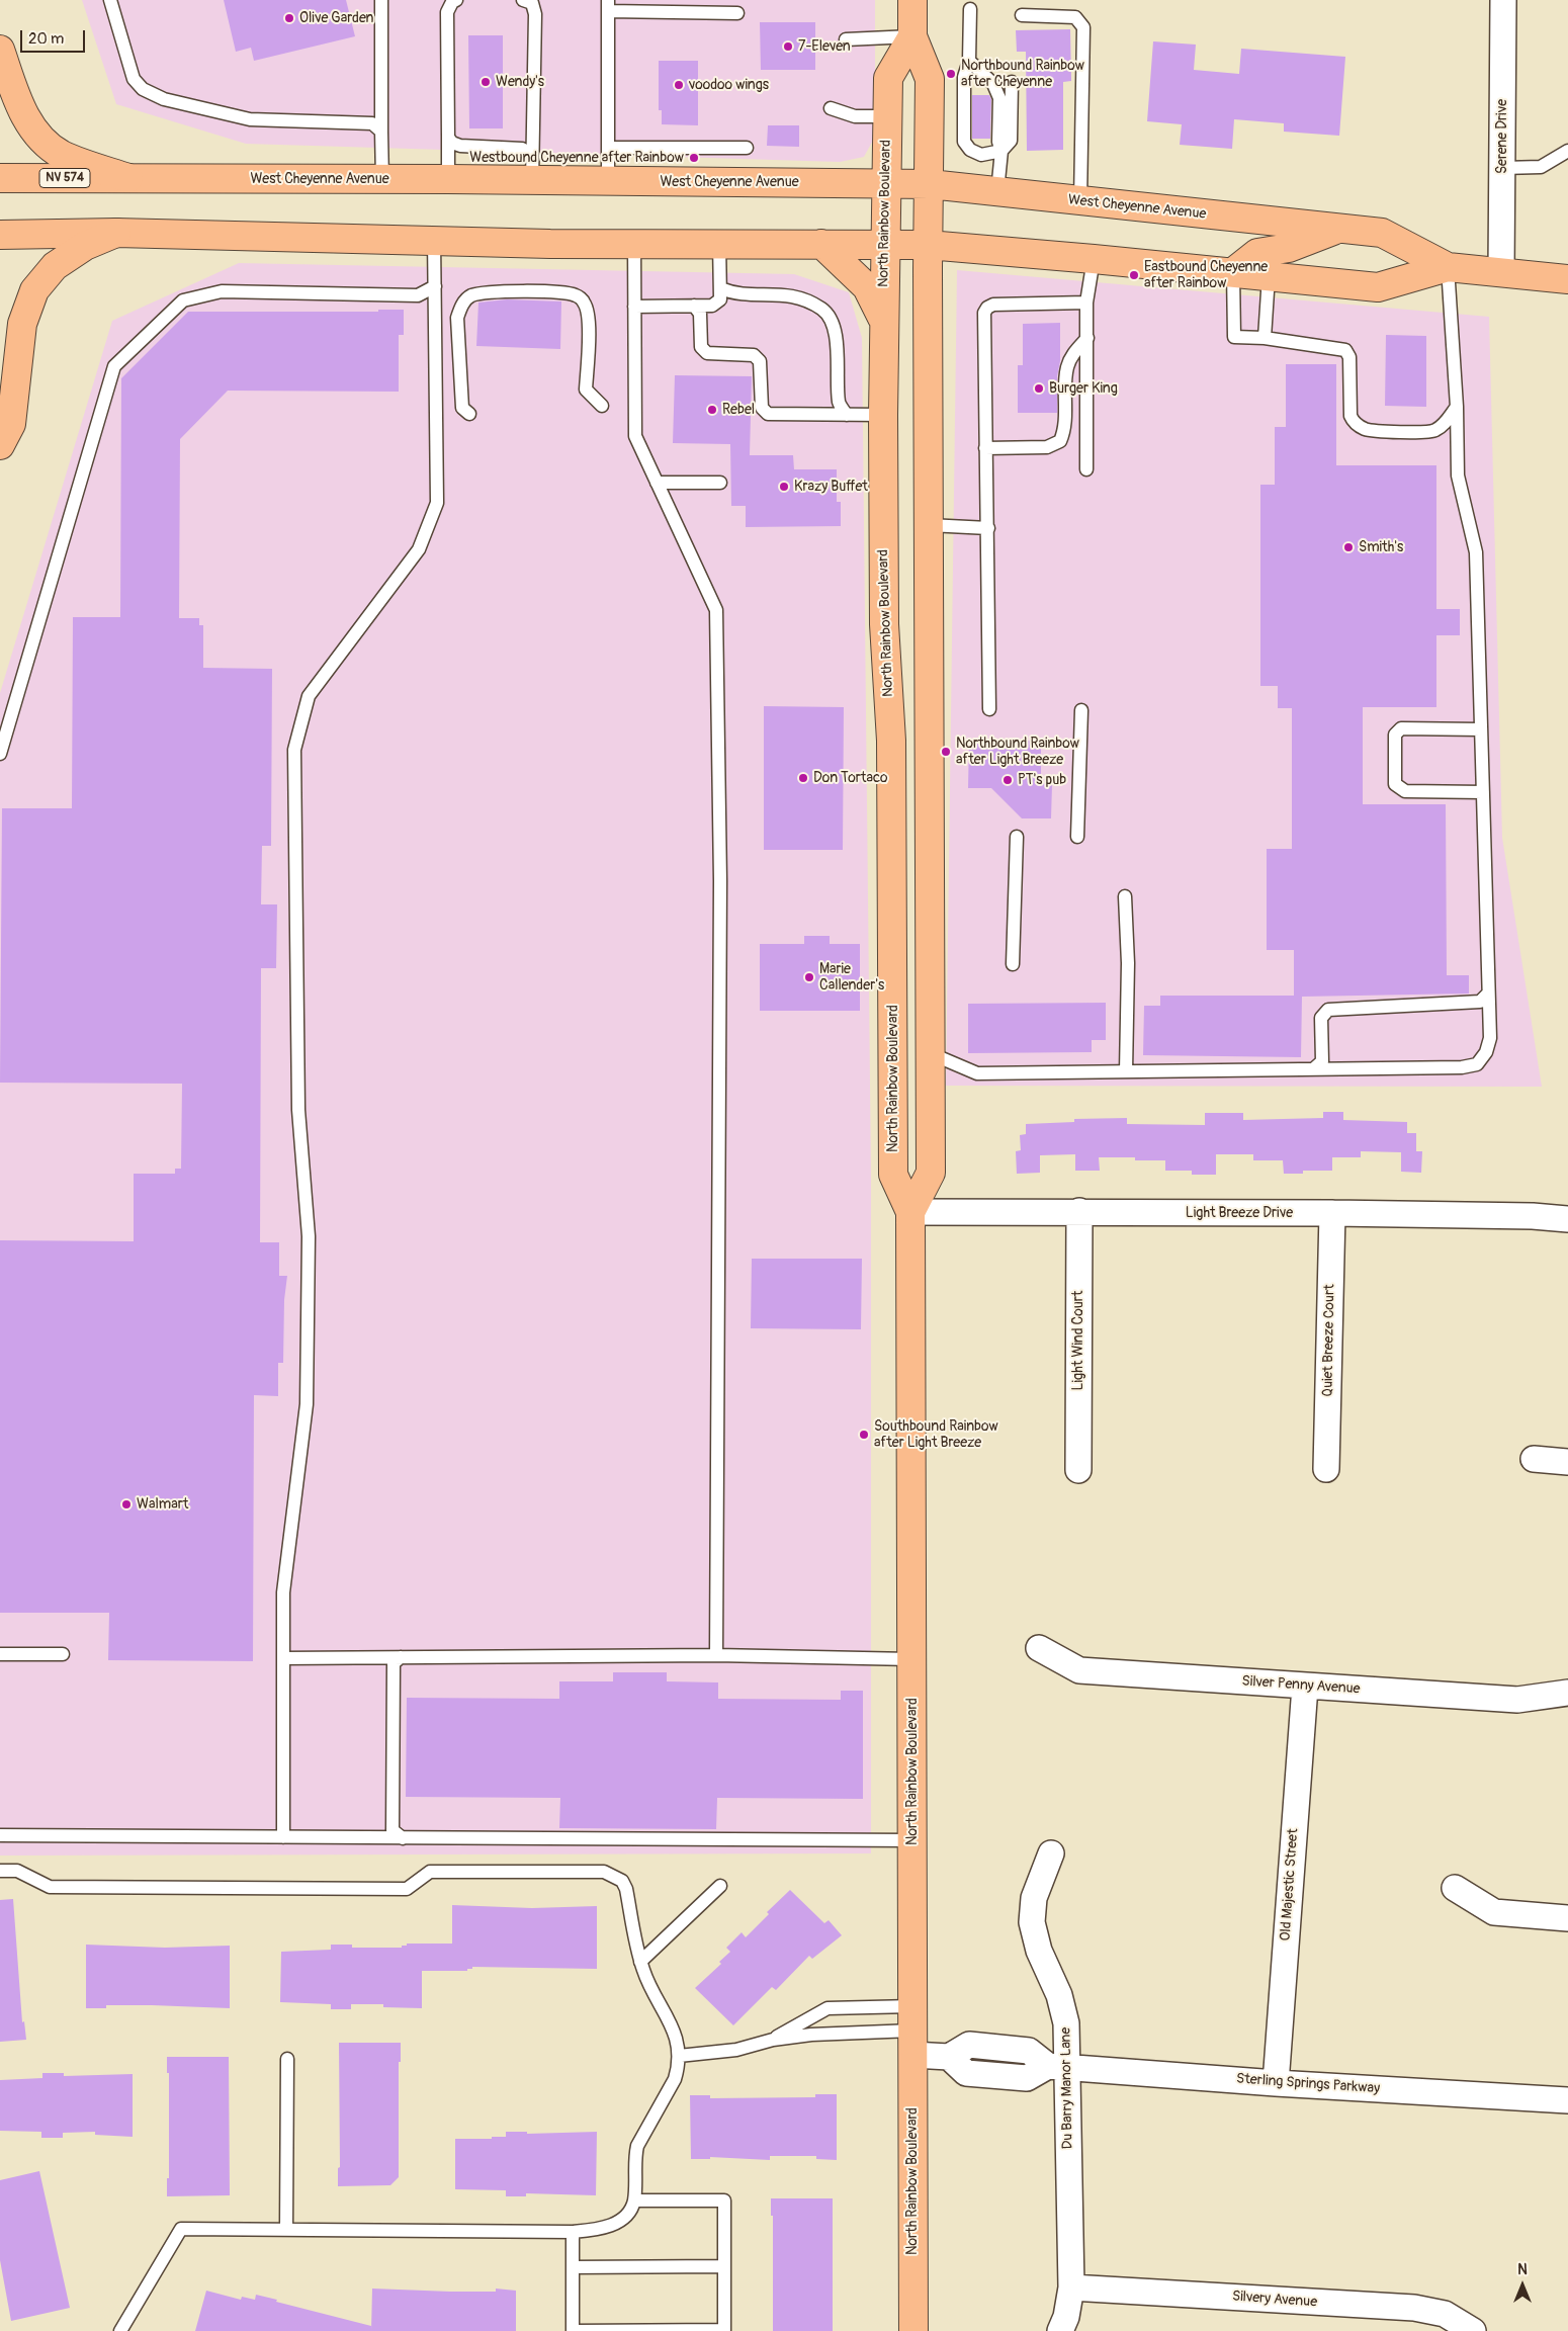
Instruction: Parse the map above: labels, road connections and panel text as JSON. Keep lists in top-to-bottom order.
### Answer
{
  "streets": {
    "main road": ["NV 574", "West Cheyenne Avenue", "North Rainbow Boulevard"],
    "street": [
      "Serene Drive",
      "Light Breeze Drive",
      "Light Wind Court",
      "Quiet Breeze Court",
      "Silver Penny Avenue",
      "Old Majestic Street",
      "Sterling Springs Parkway",
      "Du Barry Manor Lane",
      "Silvery Avenue"
    ]
  },
  "crossings": [
    ["Serene Drive", "West Cheyenne Avenue"],
    ["West Cheyenne Avenue", "North Rainbow Boulevard"],
    ["North Rainbow Boulevard", "Light Breeze Drive"],
    ["Light Breeze Drive", "Light Wind Court"],
    ["Light Breeze Drive", "Quiet Breeze Court"],
    ["Silver Penny Avenue", "Old Majestic Street"],
    ["Old Majestic Street", "Sterling Springs Parkway"],
    ["Sterling Springs Parkway", "Du Barry Manor Lane"],
    ["Du Barry Manor Lane", "Silvery Avenue"]
  ],
  "places": [
    "Olive Garden",
    "7-Eleven",
    "Northbound Rainbow after Cheyenne",
    "Wendy's",
    "voodoo wings",
    "Westbound Cheyenne after Rainbow",
    "Eastbound Cheyenne after Rainbow",
    "Burger King",
    "Rebel",
    "Krazy Buffet",
    "Smith's",
    "Northbound Rainbow after Light Breeze",
    "Don Tortaco",
    "PT's pub",
    "Marie Callender's",
    "Southbound Rainbow after Light Breeze",
    "Walmart"
  ],
  "scale_bar": "20 m",
  "north": "top"
}
